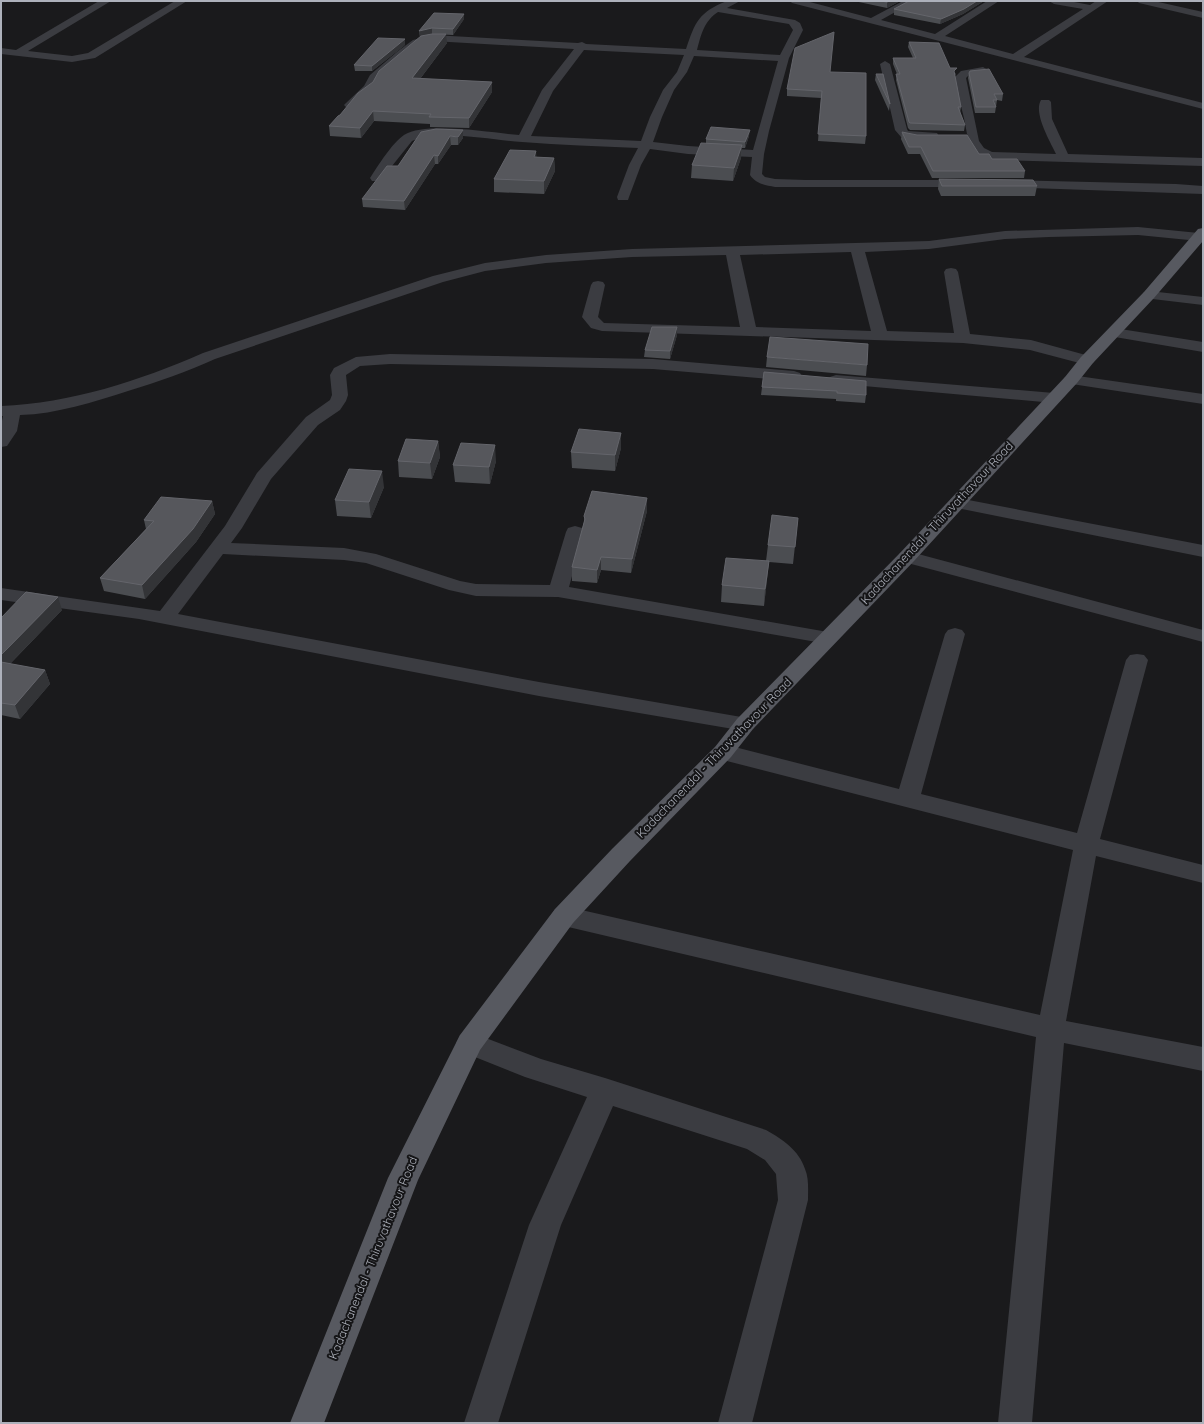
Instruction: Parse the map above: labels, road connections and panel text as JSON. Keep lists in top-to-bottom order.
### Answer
{
  "streets": {
    "main road": ["Kadachanendal - Thiruvathavour Road"]
  }
}
